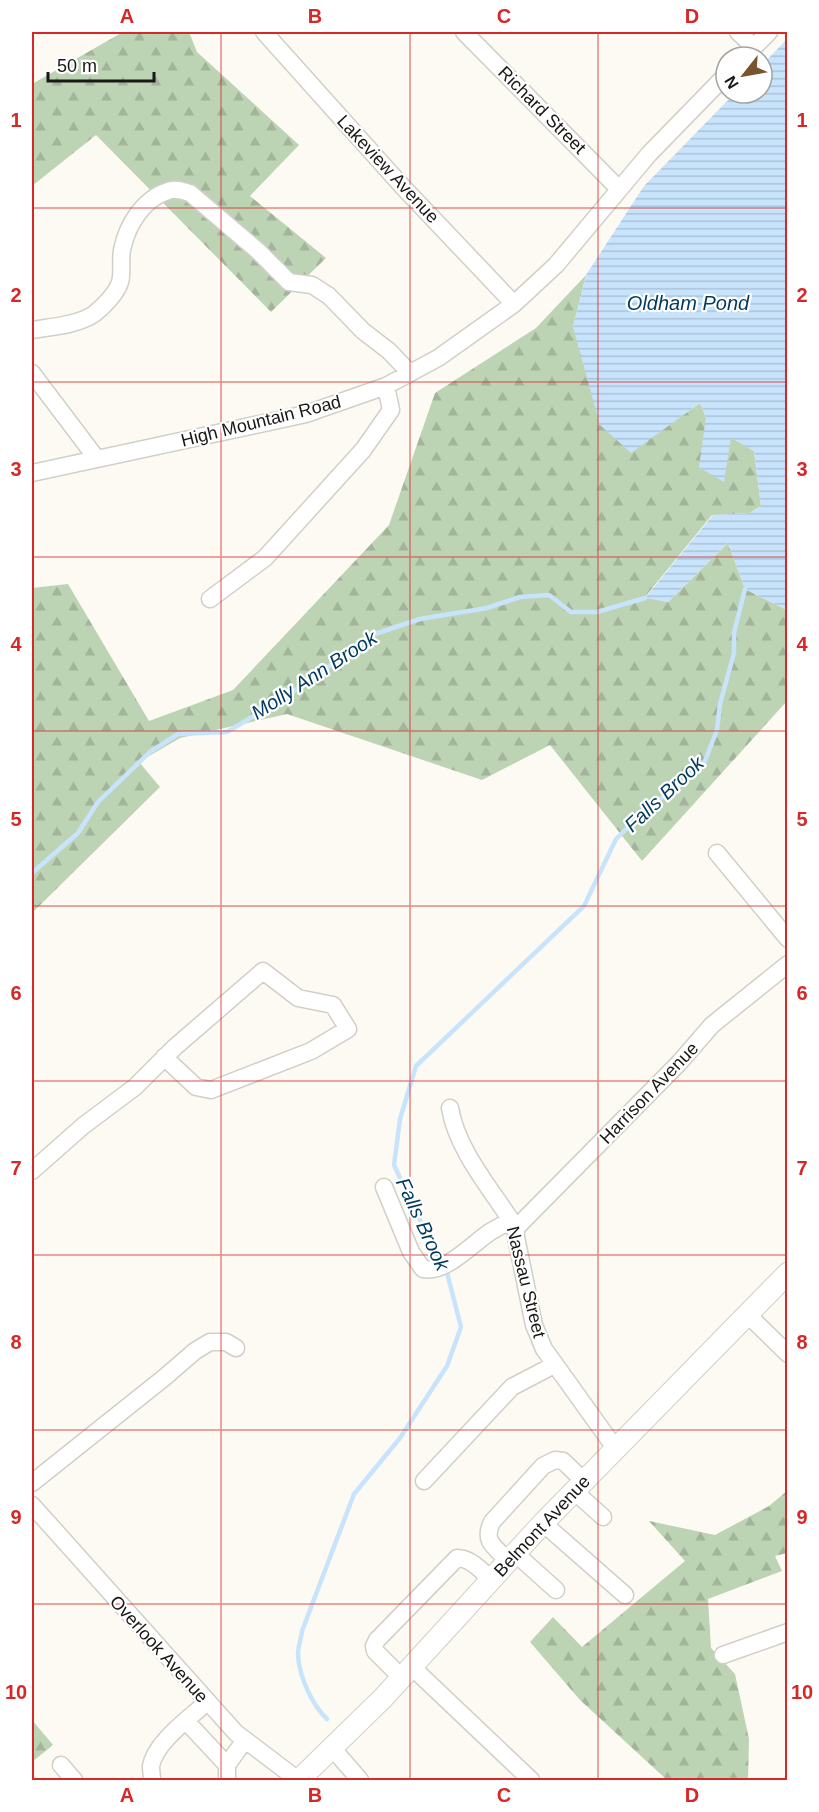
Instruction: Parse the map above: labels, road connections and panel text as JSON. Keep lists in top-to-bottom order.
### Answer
{
  "streets": {
    "main road": ["Belmont Avenue"],
    "street": [
      "Richard Street",
      "Lakeview Avenue",
      "High Mountain Road",
      "Harrison Avenue",
      "Nassau Street",
      "Overlook Avenue"
    ]
  },
  "crossings": [
    ["Richard Street", "High Mountain Road"],
    ["Lakeview Avenue", "High Mountain Road"],
    ["Harrison Avenue", "Nassau Street"],
    ["Nassau Street", "Belmont Avenue"],
    ["Belmont Avenue", "Overlook Avenue"]
  ],
  "water": ["Oldham Pond", "Molly Ann Brook", "Falls Brook"],
  "scale_bar": "50 m",
  "north": "bottom left",
  "grid": {
    "columns": [
      "A",
      "B",
      "C",
      "D"
    ],
    "rows": [
      "1",
      "2",
      "3",
      "4",
      "5",
      "6",
      "7",
      "8",
      "9",
      "10"
    ]
  }
}
